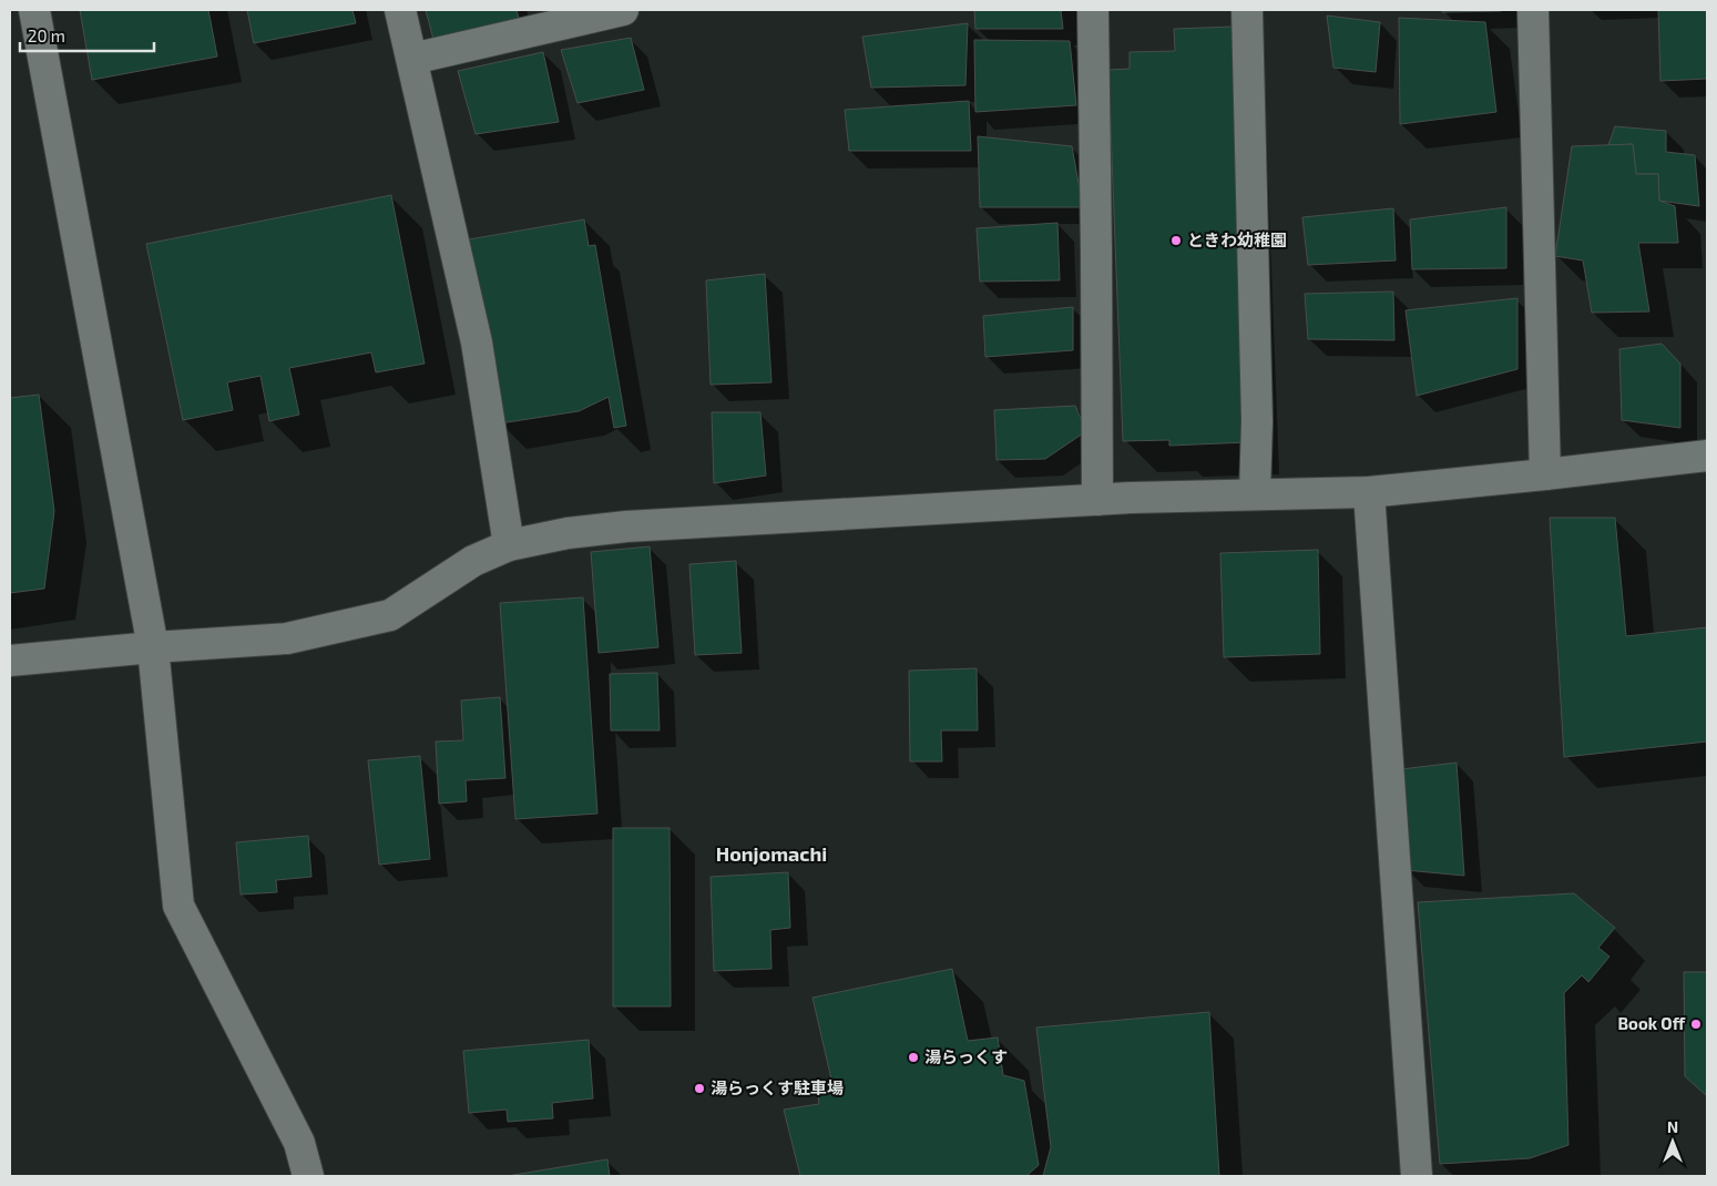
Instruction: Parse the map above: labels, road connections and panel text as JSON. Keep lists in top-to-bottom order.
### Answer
{
  "districts": ["Honjomachi"],
  "places": [
    "ときわ幼稚園",
    "Book Off",
    "湯らっくす",
    "湯らっくす駐車場"
  ],
  "scale_bar": "20 m",
  "north": "top"
}
